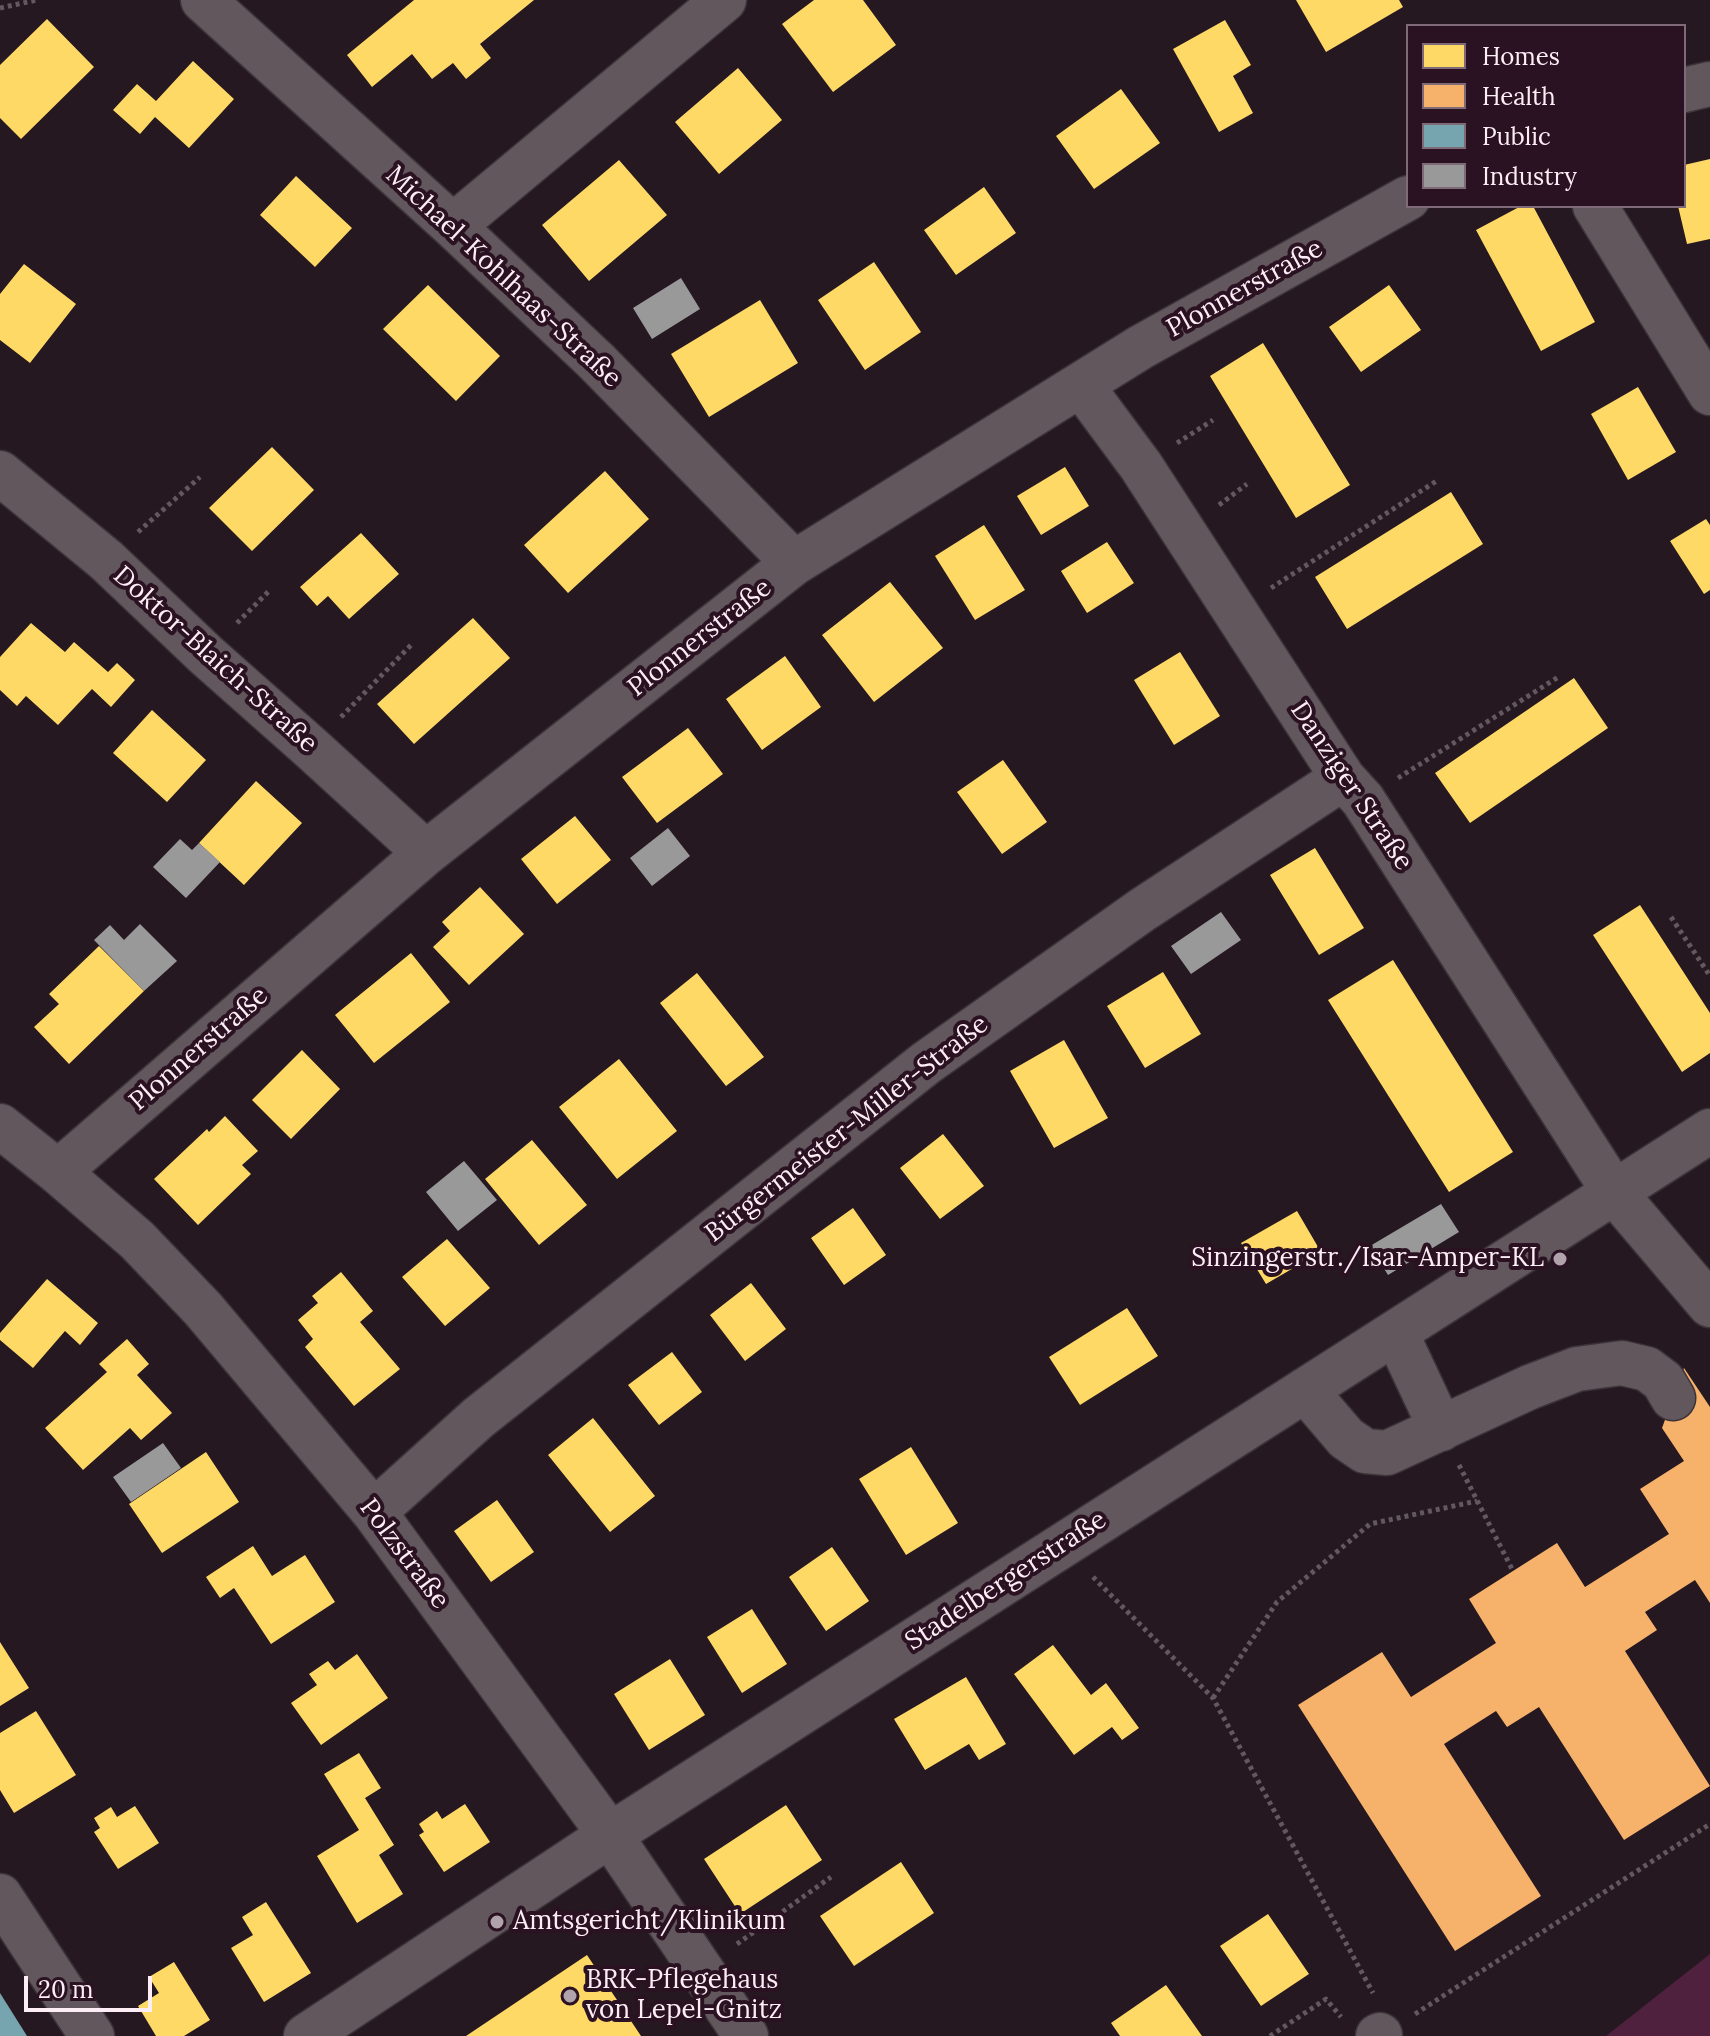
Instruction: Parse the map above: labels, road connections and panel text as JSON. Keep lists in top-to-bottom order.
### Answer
{
  "streets": {
    "street": [
      "Michael-Kohlhaas-Straße",
      "Plonnerstraße",
      "Doktor-Blaich-Straße",
      "Danziger Straße",
      "Bürgermeister-Miller-Straße",
      "Polzstraße",
      "Stadelbergerstraße"
    ]
  },
  "crossings": [
    ["Michael-Kohlhaas-Straße", "Plonnerstraße"],
    ["Plonnerstraße", "Doktor-Blaich-Straße"],
    ["Plonnerstraße", "Danziger Straße"],
    ["Plonnerstraße", "Polzstraße"],
    ["Danziger Straße", "Bürgermeister-Miller-Straße"],
    ["Danziger Straße", "Stadelbergerstraße"],
    ["Bürgermeister-Miller-Straße", "Polzstraße"],
    ["Polzstraße", "Stadelbergerstraße"]
  ],
  "places": ["Sinzingerstr./Isar-Amper-KL", "Amtsgericht/Klinikum", "BRK-Pflegehaus von Lepel-Gnitz"],
  "legend": [
    "Homes",
    "Health",
    "Public",
    "Industry"
  ],
  "scale_bar": "20 m"
}
